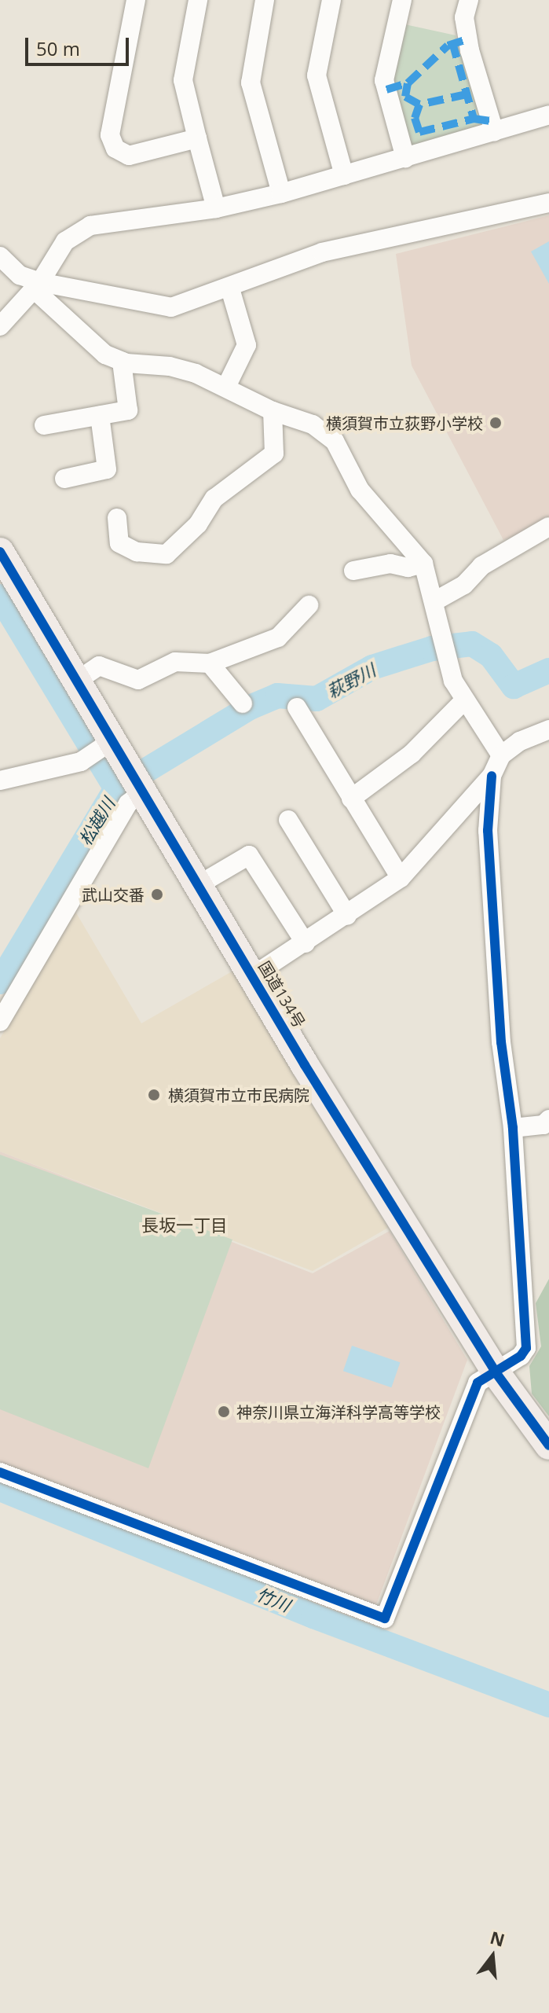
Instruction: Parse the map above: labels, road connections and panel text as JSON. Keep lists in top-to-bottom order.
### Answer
{
  "streets": {
    "highway": ["国道134号"]
  },
  "districts": ["長坂一丁目"],
  "water": ["萩野川", "松越川", "竹川"],
  "places": [
    "横須賀市立荻野小学校",
    "武山交番",
    "横須賀市立市民病院",
    "神奈川県立海洋科学高等学校"
  ],
  "scale_bar": "50 m",
  "north": "top"
}
